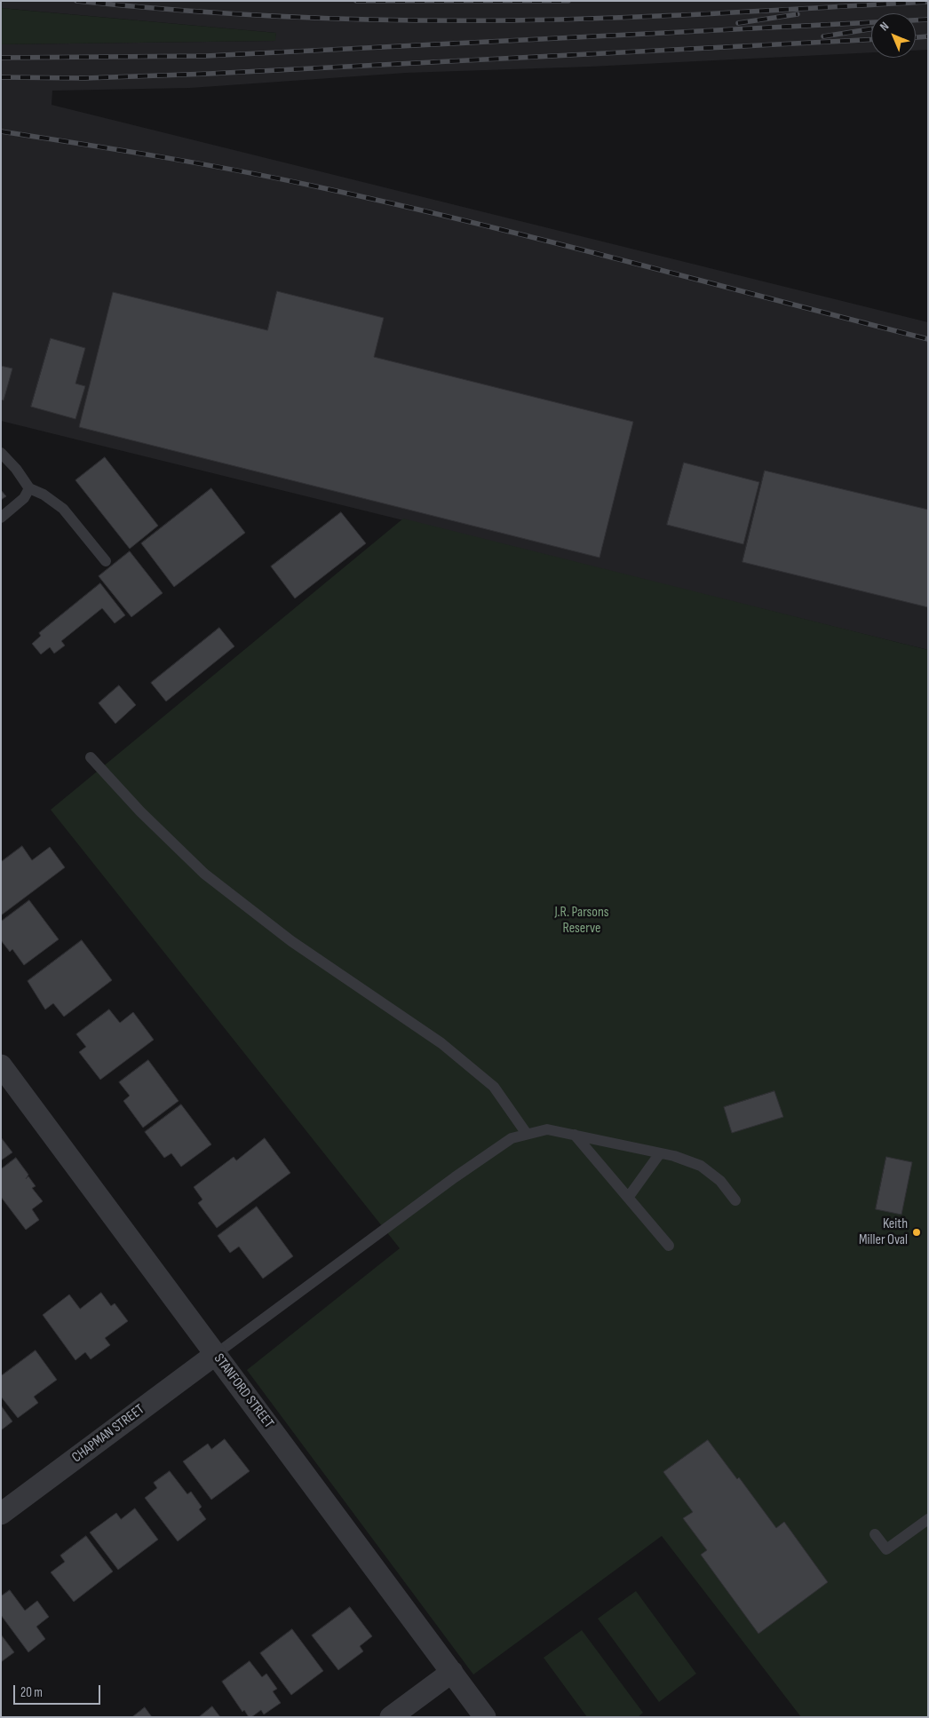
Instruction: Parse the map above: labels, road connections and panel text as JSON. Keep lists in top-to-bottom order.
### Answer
{
  "streets": {
    "street": ["STANFORD STREET", "CHAPMAN STREET"]
  },
  "crossings": [
    ["STANFORD STREET", "CHAPMAN STREET"]
  ],
  "parks": ["J.R. Parsons Reserve"],
  "places": ["Keith Miller Oval"],
  "scale_bar": "20 m",
  "north": "top left"
}
